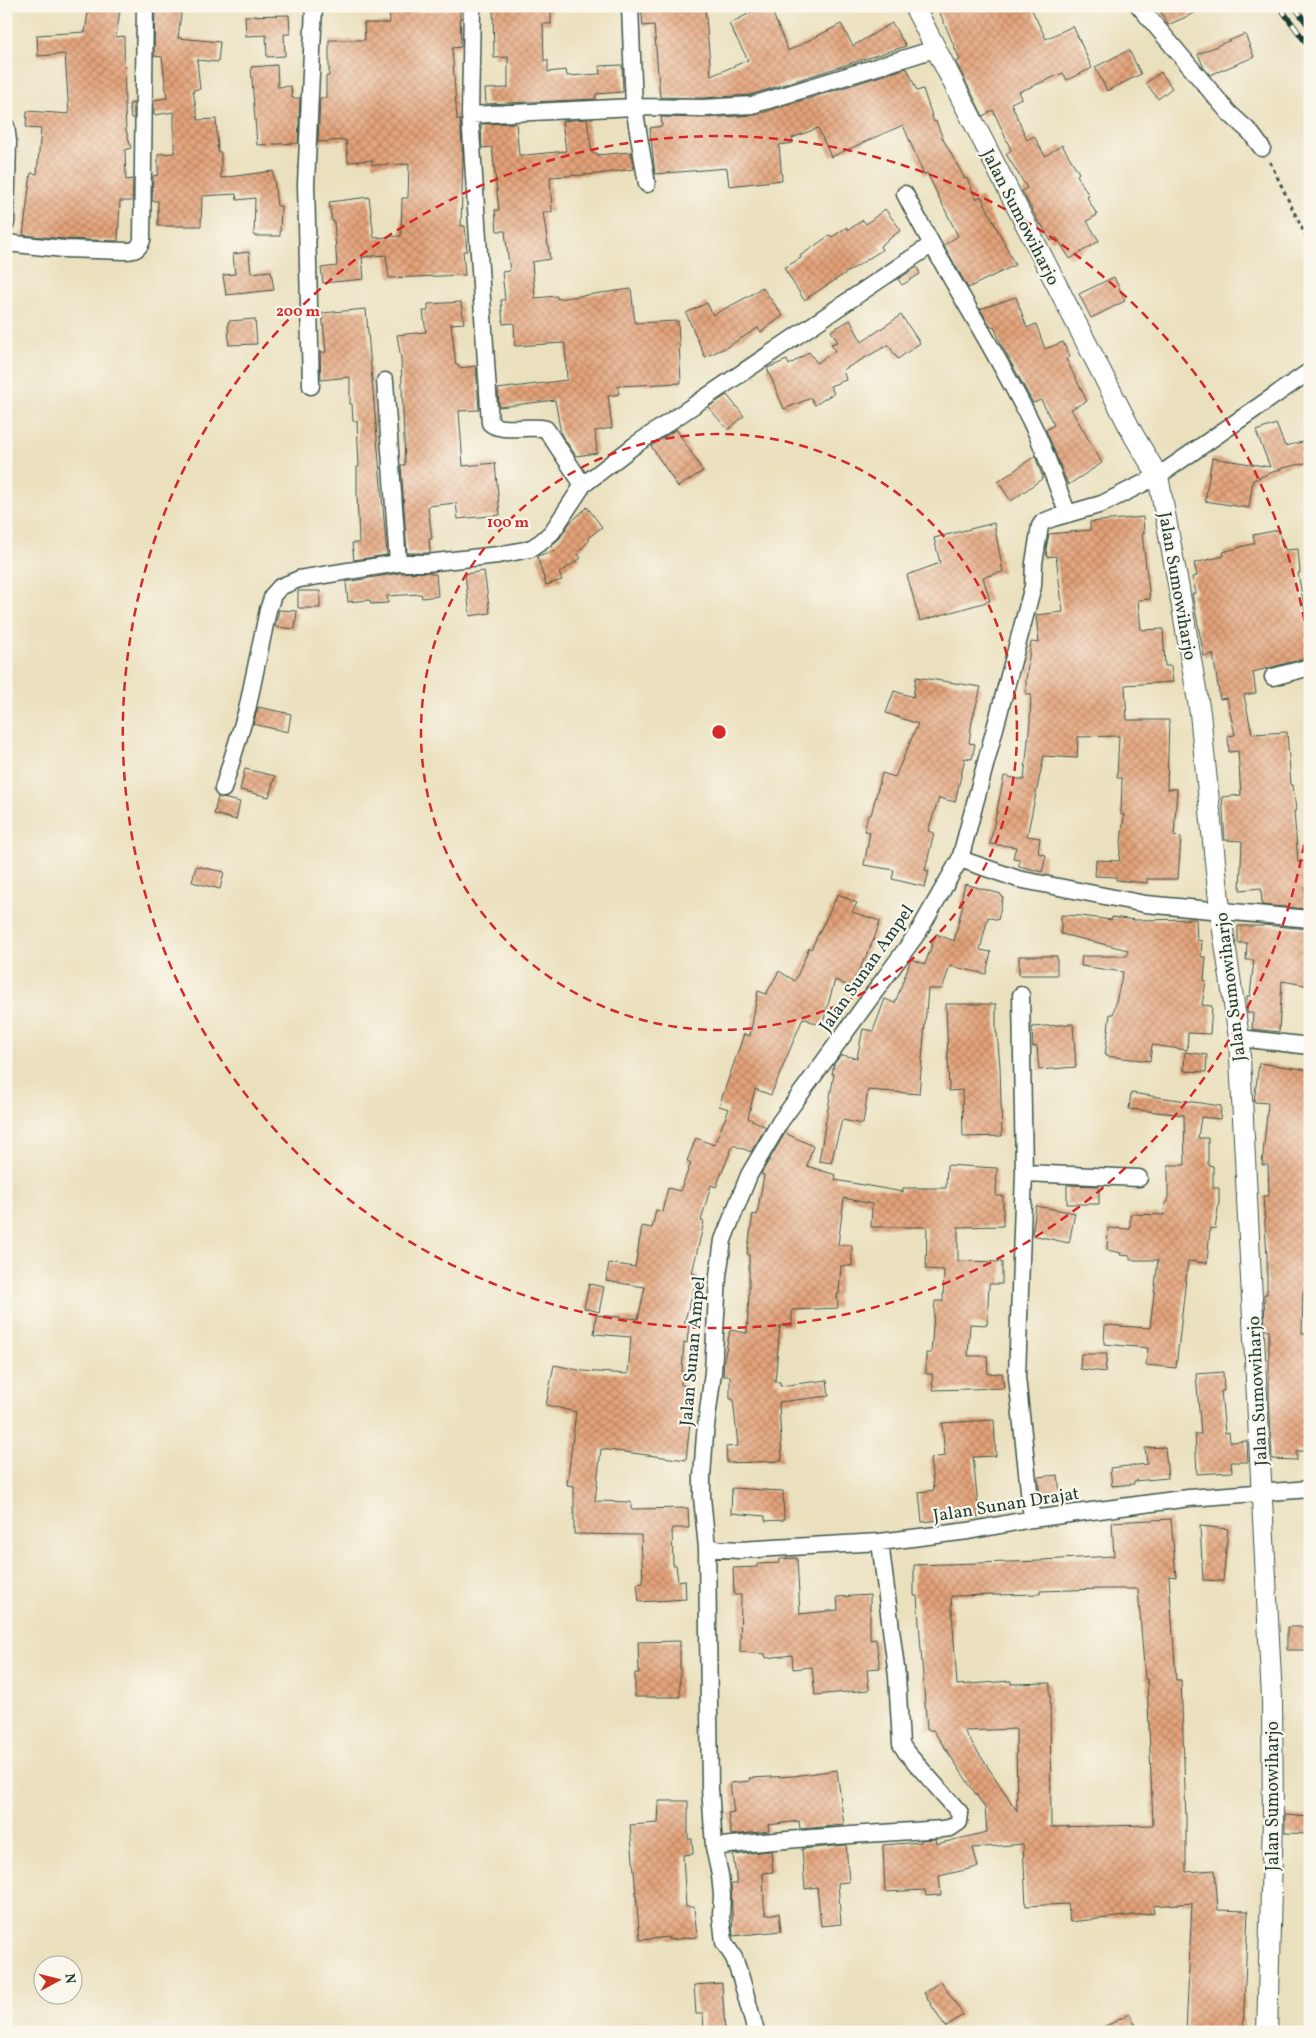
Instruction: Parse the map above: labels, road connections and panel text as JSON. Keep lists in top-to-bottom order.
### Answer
{
  "streets": {
    "street": ["Jalan Sumowiharjo", "Jalan Sunan Ampel", "Jalan Sunan Drajat"]
  },
  "crossings": [
    ["Jalan Sumowiharjo", "Jalan Sunan Ampel"],
    ["Jalan Sumowiharjo", "Jalan Sunan Drajat"],
    ["Jalan Sunan Ampel", "Jalan Sunan Drajat"]
  ],
  "north": "right",
  "rings": ["200 m", "100 m"]
}
